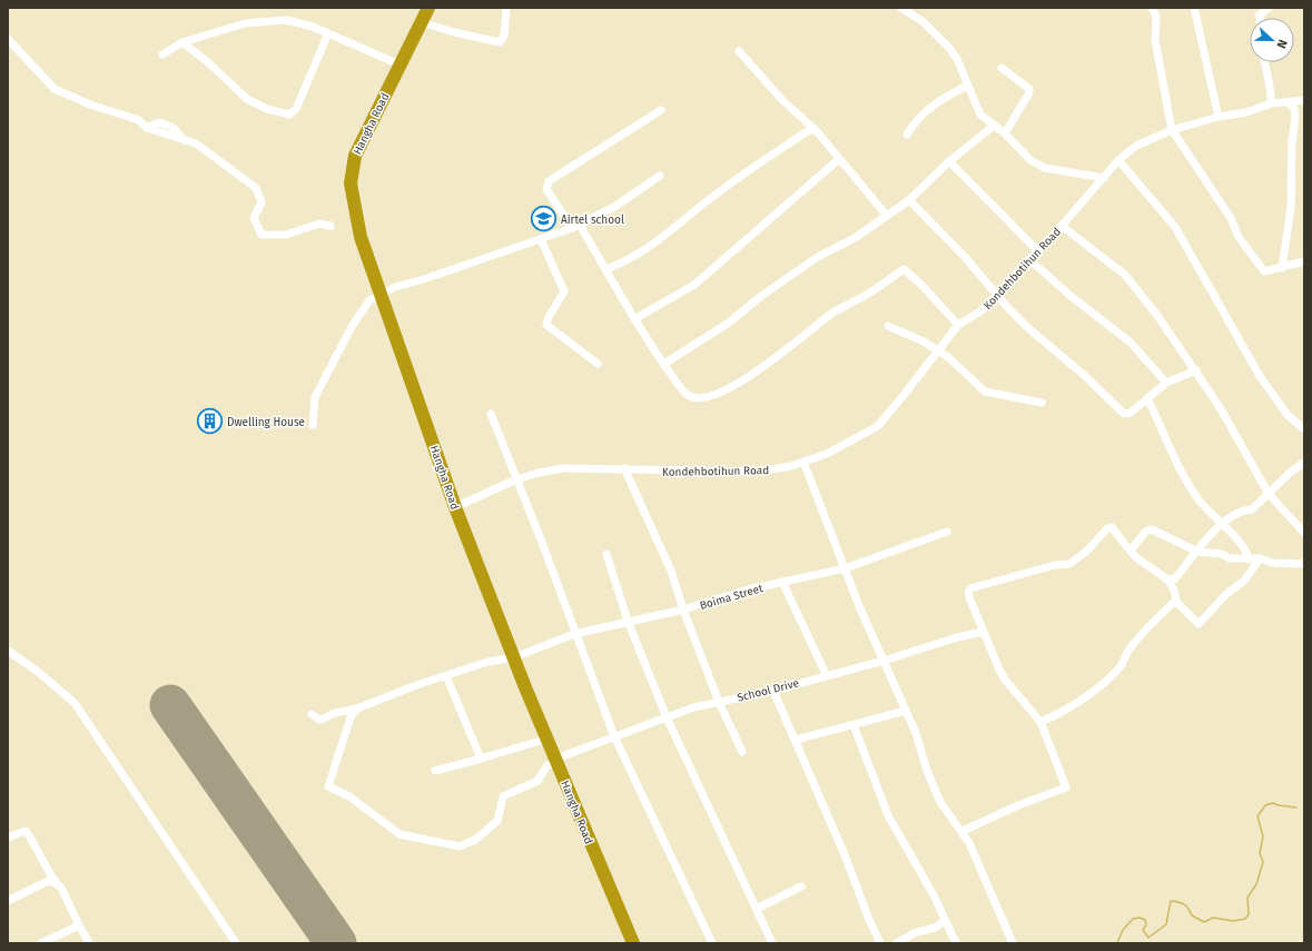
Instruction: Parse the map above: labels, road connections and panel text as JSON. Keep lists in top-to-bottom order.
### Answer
{
  "streets": {
    "highway": ["Hangha Road"],
    "street": ["Kondehbotihun Road", "Boima Street", "School Drive"]
  },
  "crossings": [
    ["Hangha Road", "Kondehbotihun Road"],
    ["Hangha Road", "Boima Street"],
    ["Hangha Road", "School Drive"],
    ["Boima Street", "School Drive"]
  ],
  "places": {
    "school or university": ["Airtel school"],
    "building": ["Dwelling House"]
  },
  "north": "right"
}
